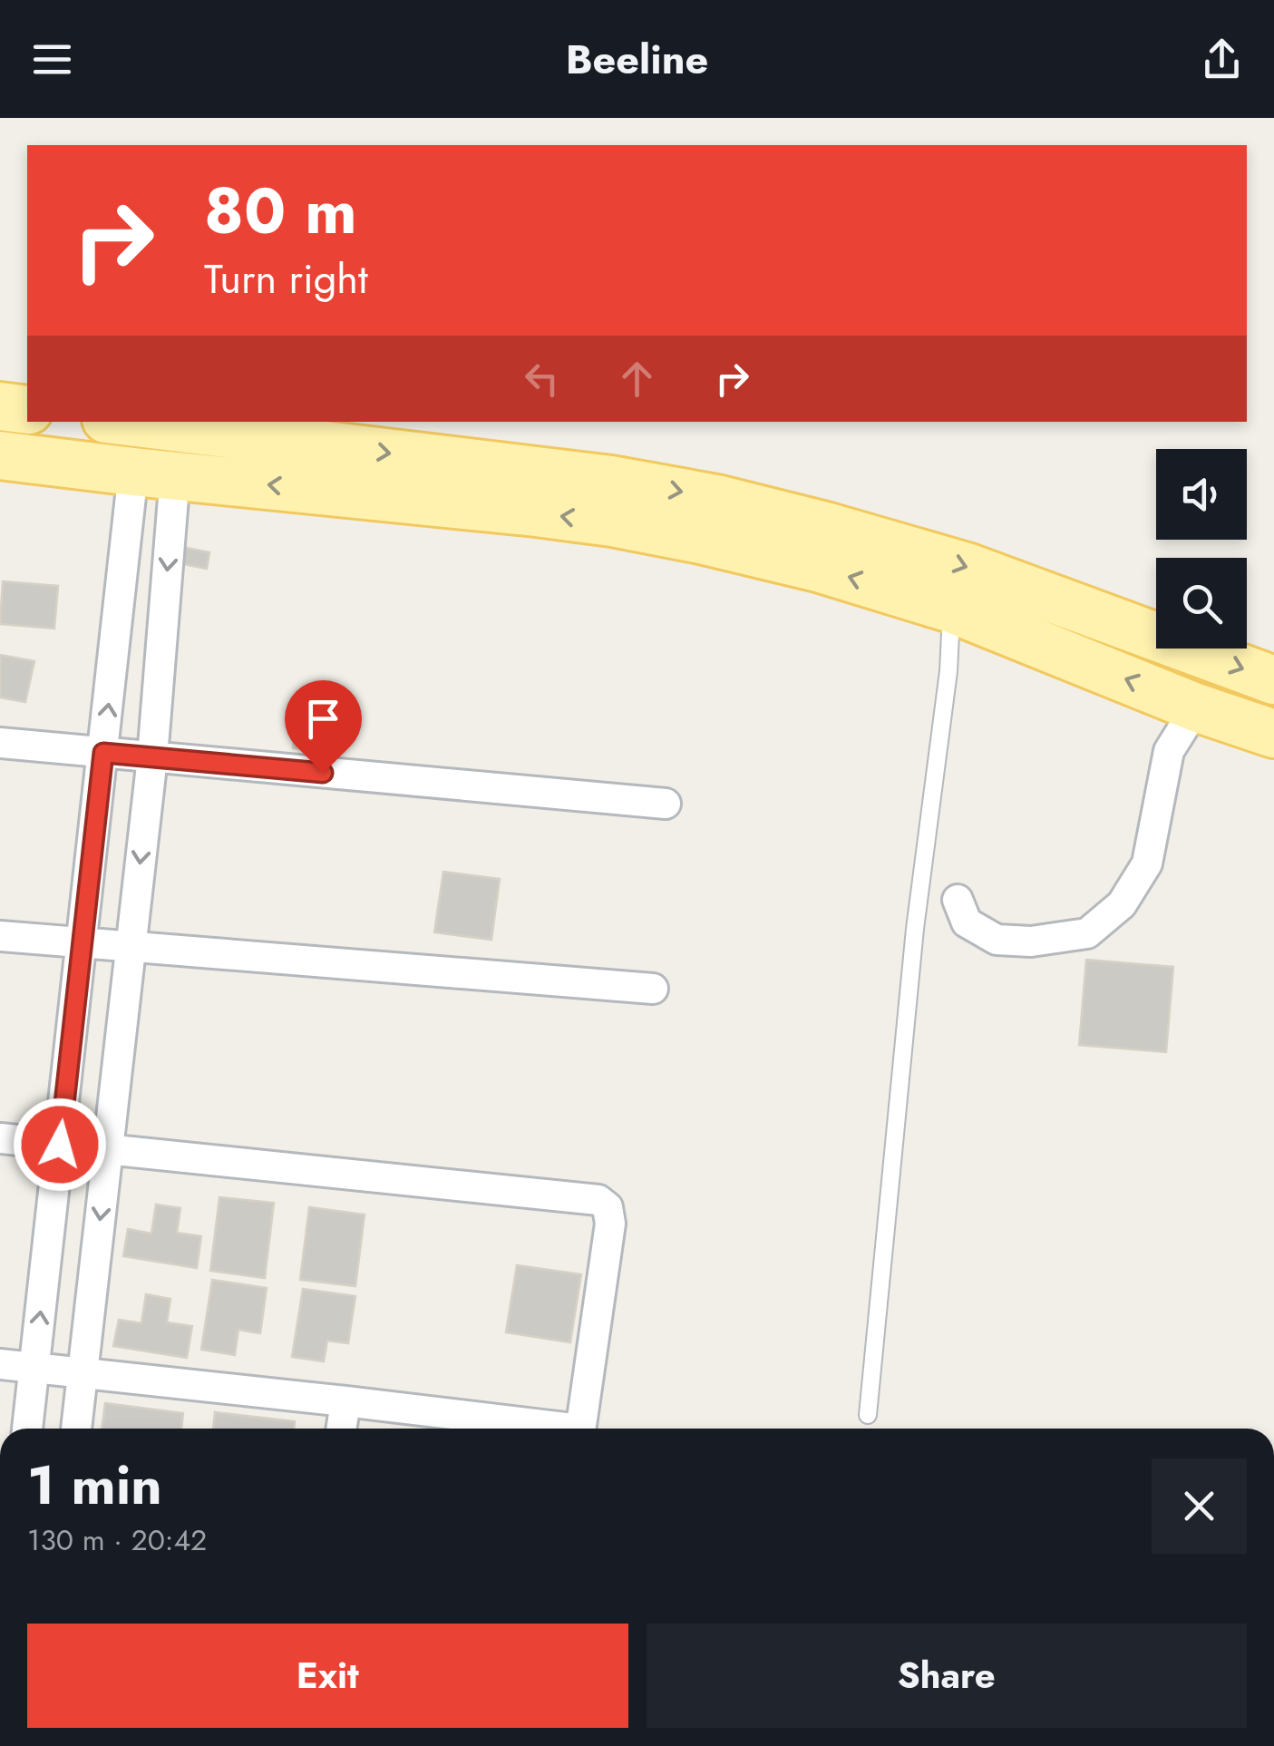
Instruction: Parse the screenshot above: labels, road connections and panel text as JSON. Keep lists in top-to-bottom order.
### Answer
{
  "page": {
    "header": "Beeline",
    "turn": ["80 m", "Turn right"],
    "heading": ["1 min", "130 m · 20:42"],
    "buttons": ["Exit", "Share"]
  }
}
